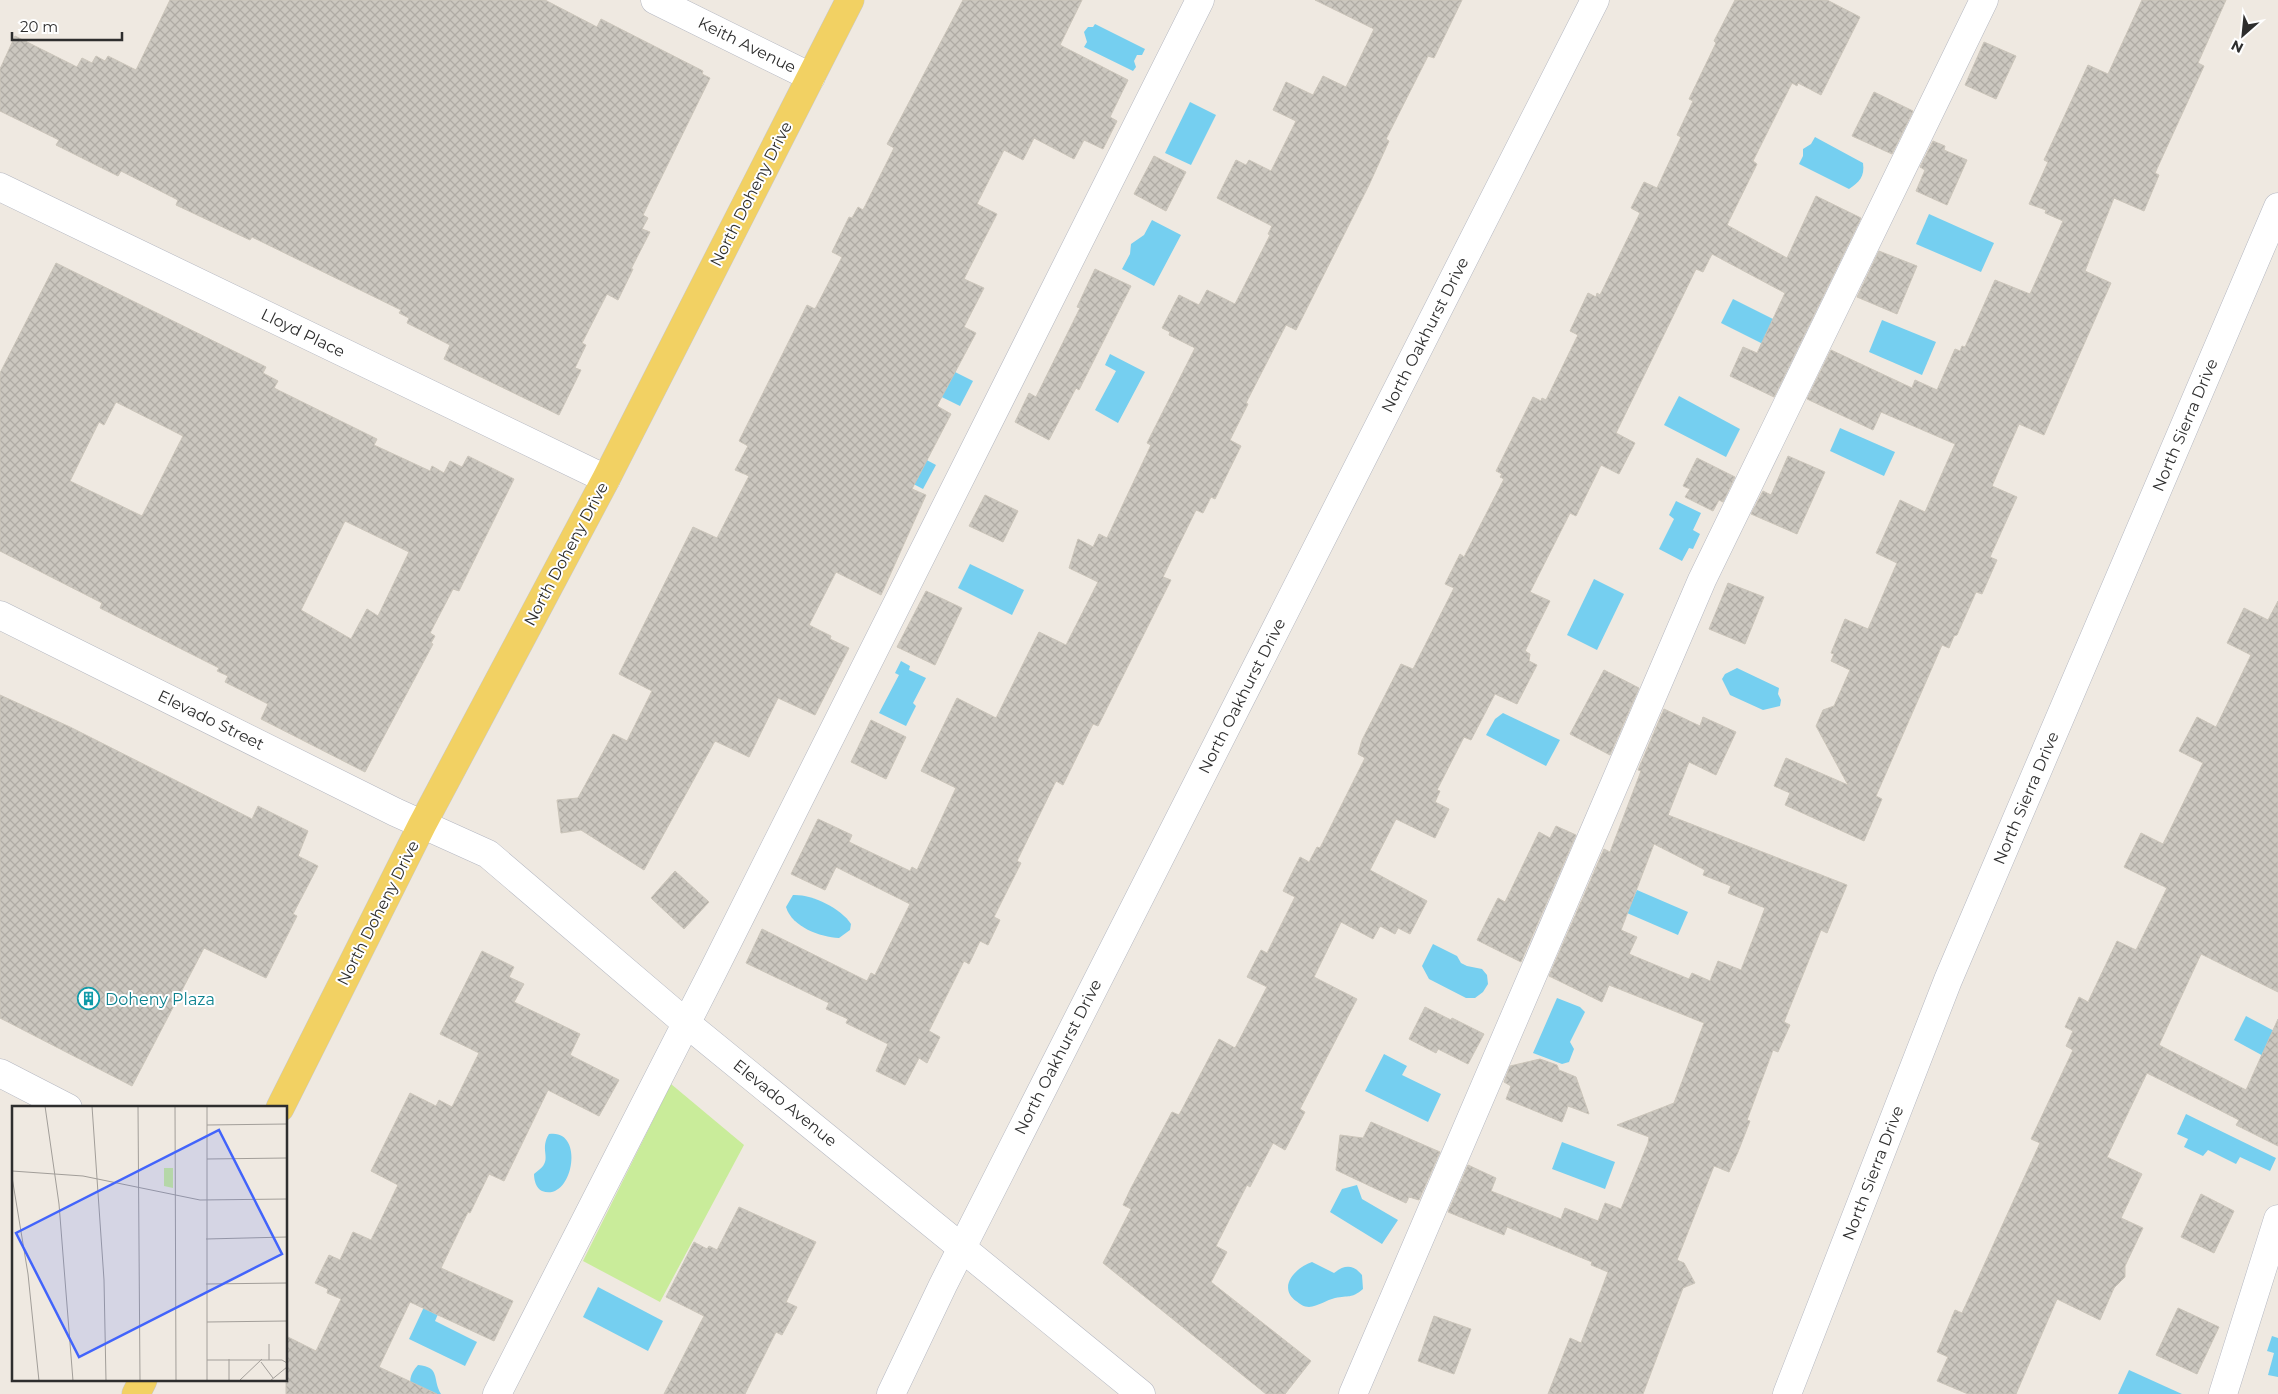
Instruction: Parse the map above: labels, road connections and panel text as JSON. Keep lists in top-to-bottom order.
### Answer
{
  "streets": {
    "main road": ["North Doheny Drive"],
    "street": [
      "Keith Avenue",
      "Lloyd Place",
      "North Oakhurst Drive",
      "North Sierra Drive",
      "Elevado Street",
      "Elevado Avenue"
    ]
  },
  "crossings": [
    ["Keith Avenue", "North Doheny Drive"],
    ["North Doheny Drive", "Lloyd Place"],
    ["North Doheny Drive", "Elevado Street"],
    ["North Doheny Drive", "Elevado Avenue"],
    ["North Oakhurst Drive", "Elevado Avenue"],
    ["Elevado Street", "Elevado Avenue"]
  ],
  "places": {
    "building": ["Doheny Plaza"]
  },
  "scale_bar": "20 m",
  "north": "bottom left"
}
